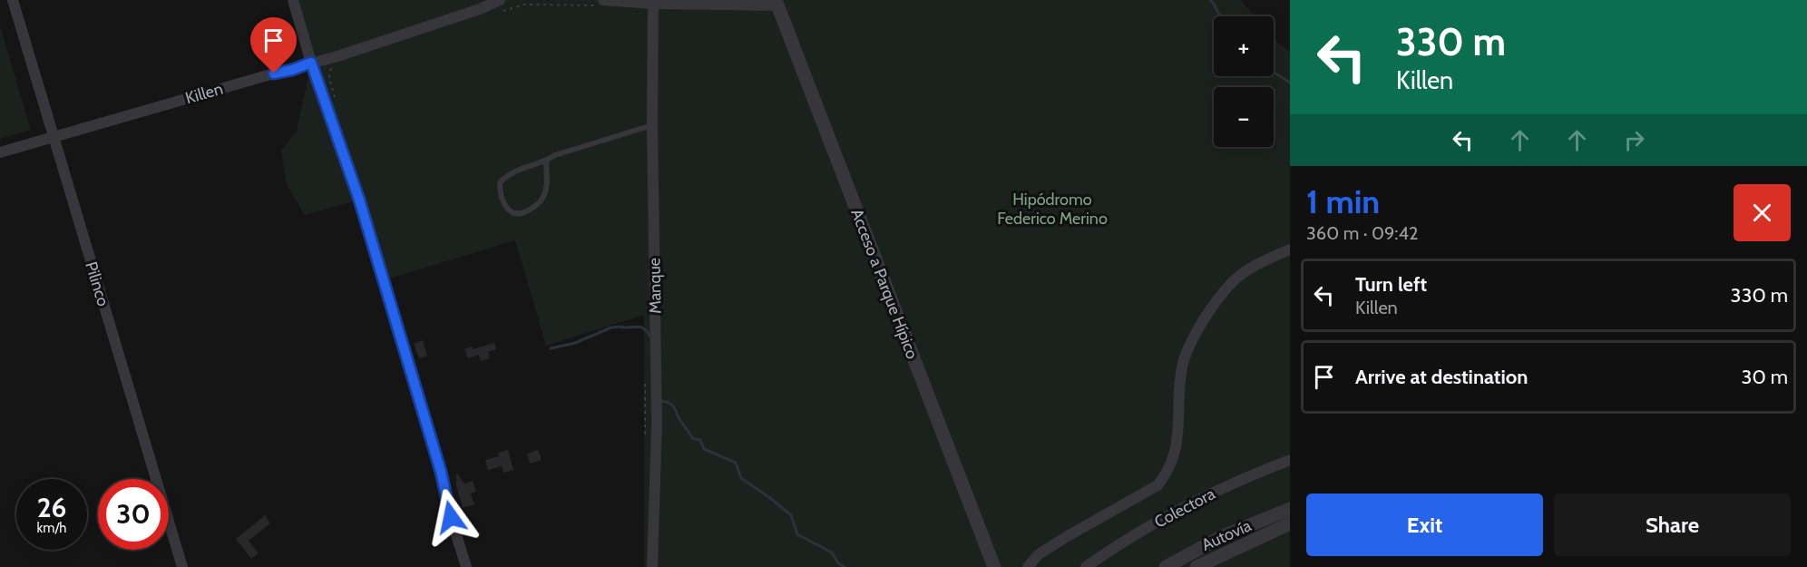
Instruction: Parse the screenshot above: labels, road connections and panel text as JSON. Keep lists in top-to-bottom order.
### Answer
{
  "streets": {
    "street": [
      "Killen",
      "Pilinco",
      "Acceso a Parque Hípico",
      "Manque",
      "Colectora",
      "Autovía"
    ]
  },
  "crossings": [
    ["Killen", "Pilinco"]
  ],
  "parks": ["Hipódromo Federico Merino"],
  "page": {
    "turn": ["330 m", "Killen"],
    "map_buttons": ["+", "−"],
    "heading": ["1 min", "360 m · 09:42"],
    "list": [
      {
        "name": "Turn left",
        "note": "Killen",
        "value": "330 m"
      },
      {
        "name": "Arrive at destination",
        "value": "30 m"
      }
    ],
    "speed": "26 km/h",
    "limit": "30",
    "buttons": ["Exit", "Share"]
  }
}
